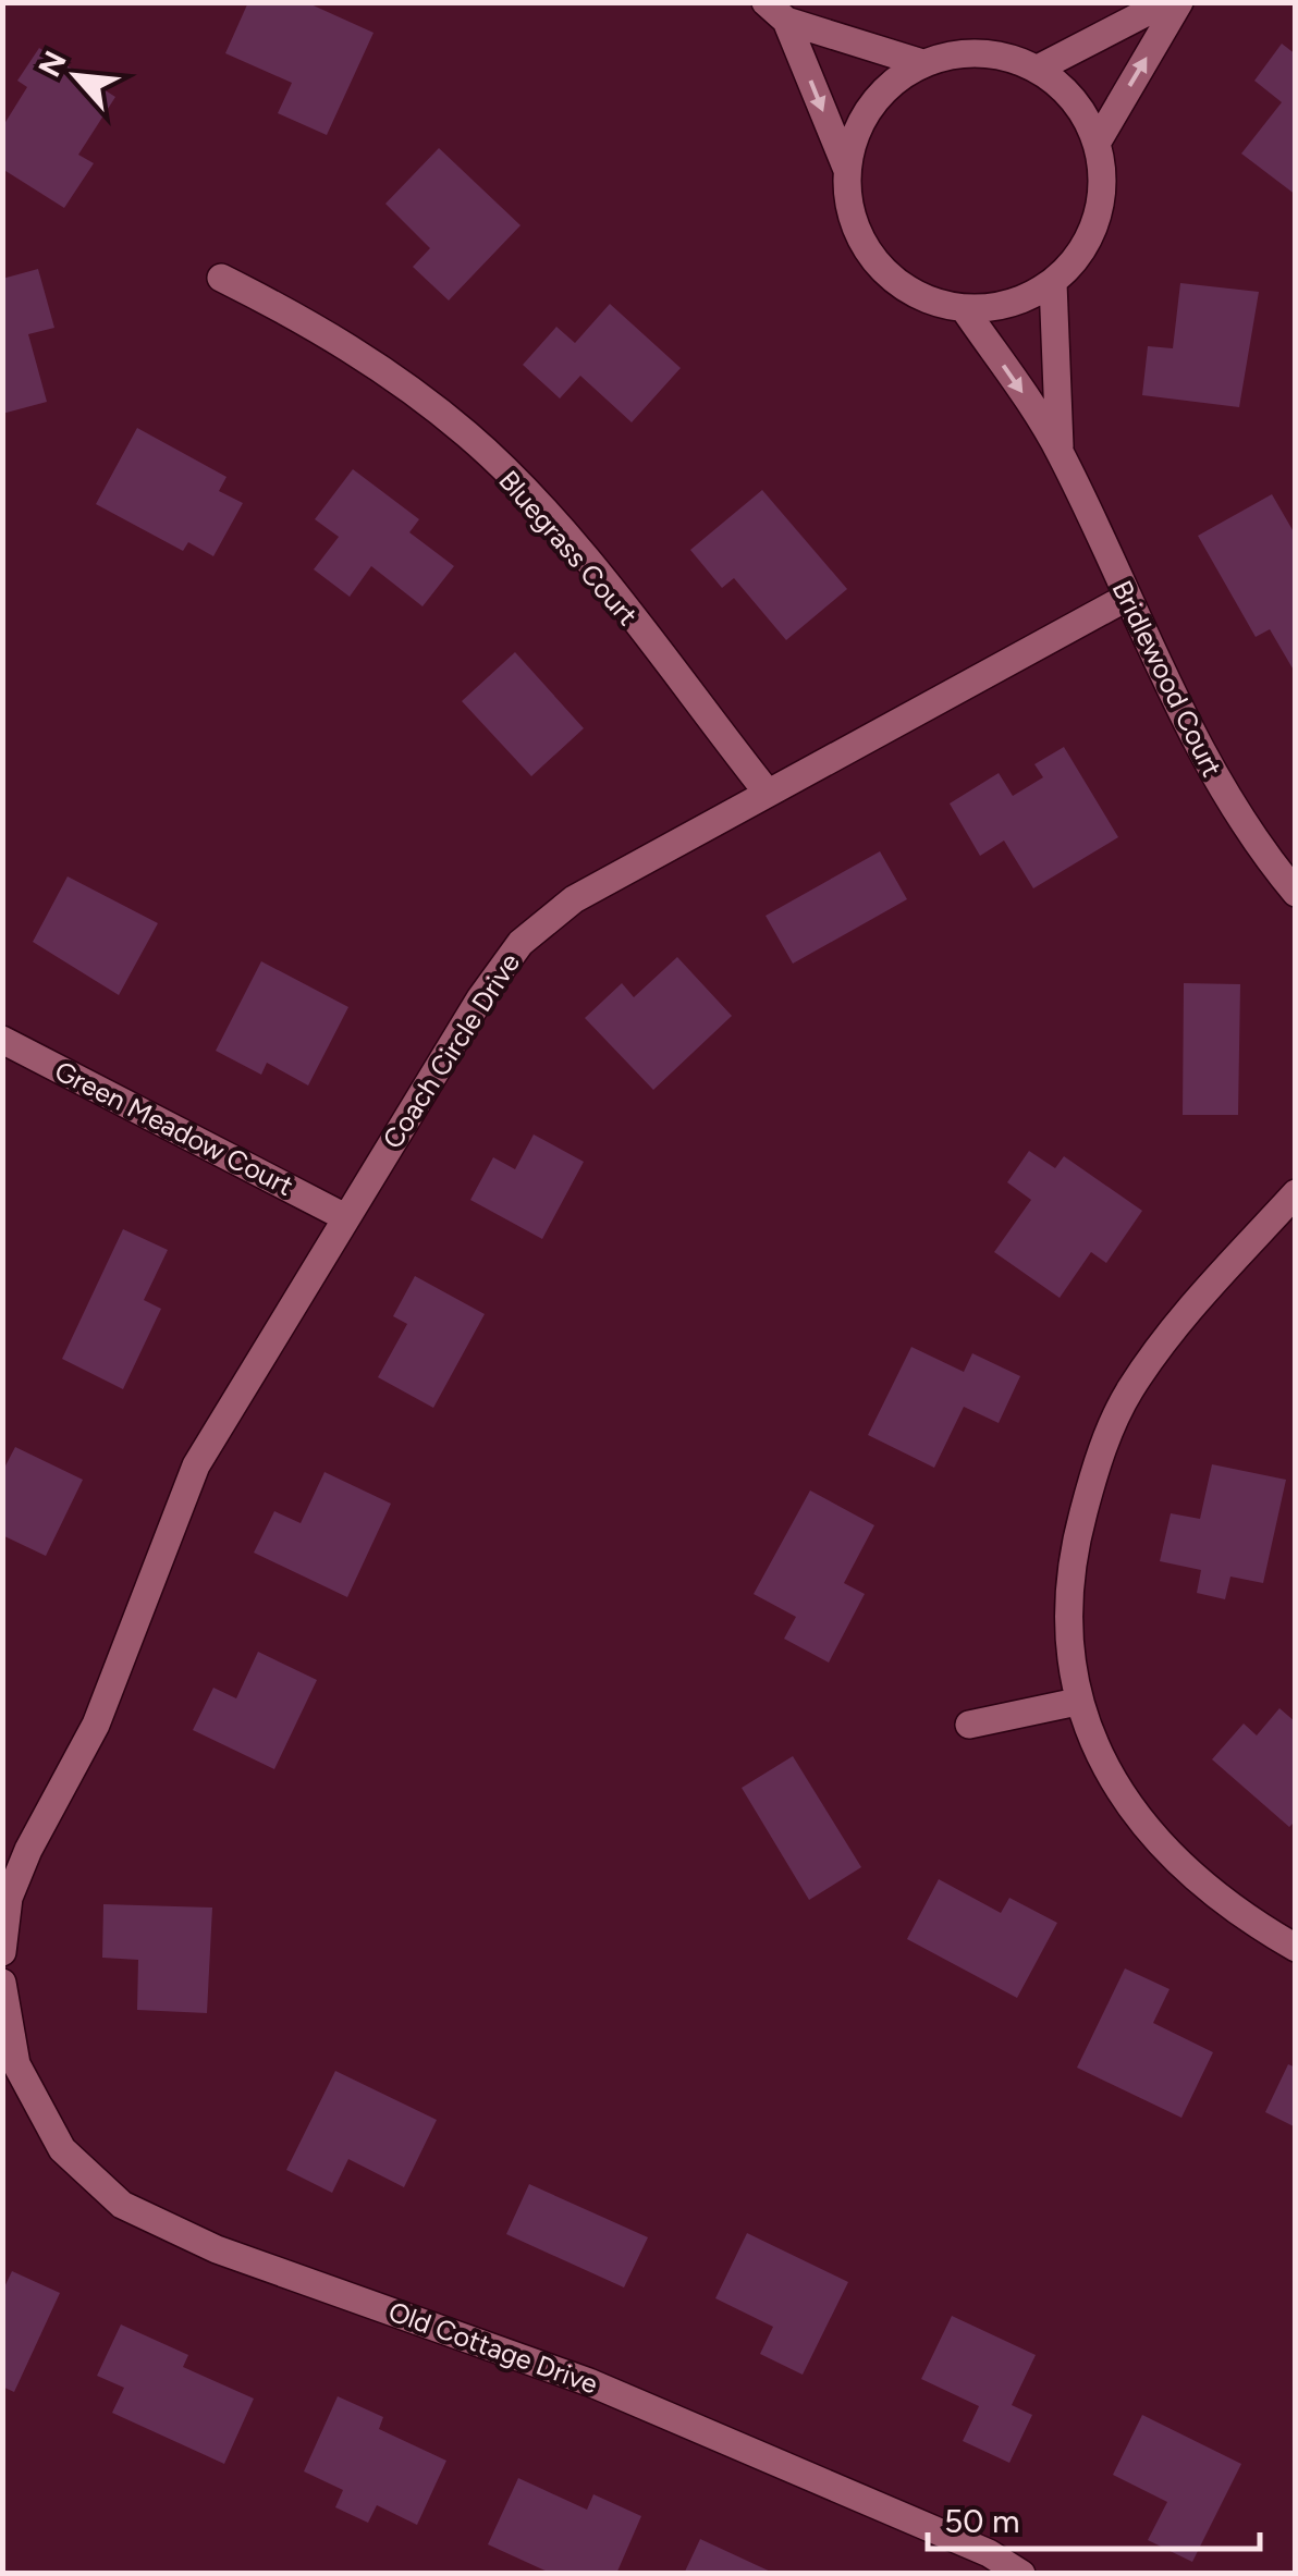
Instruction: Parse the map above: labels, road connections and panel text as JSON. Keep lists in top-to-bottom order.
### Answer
{
  "streets": {
    "street": [
      "Bluegrass Court",
      "Bridlewood Court",
      "Coach Circle Drive",
      "Green Meadow Court",
      "Old Cottage Drive"
    ]
  },
  "crossings": [
    ["Bluegrass Court", "Coach Circle Drive"],
    ["Bridlewood Court", "Coach Circle Drive"],
    ["Coach Circle Drive", "Green Meadow Court"]
  ],
  "scale_bar": "50 m",
  "north": "top left"
}
